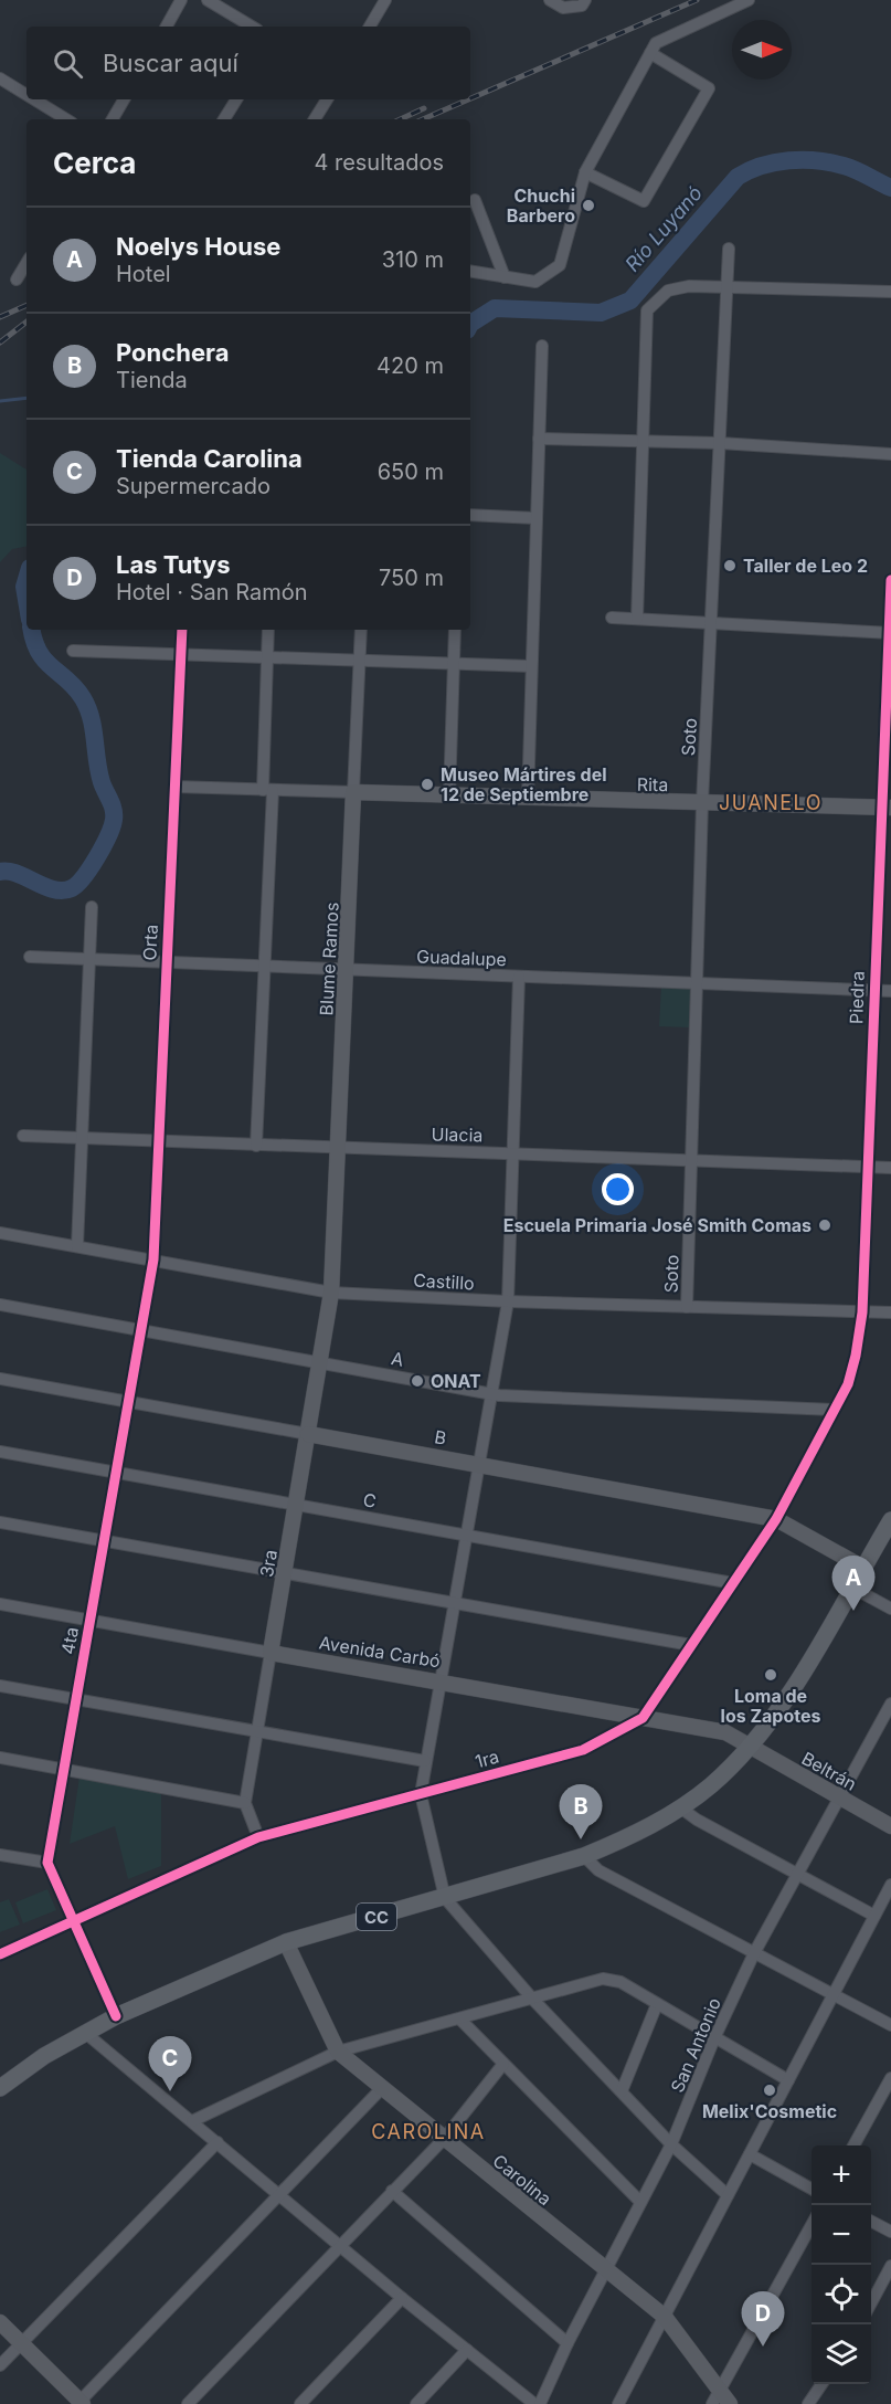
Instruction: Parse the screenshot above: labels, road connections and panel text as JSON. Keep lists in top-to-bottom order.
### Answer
{
  "streets": {
    "main road": ["CC"],
    "street": [
      "Soto",
      "Rita",
      "Orta",
      "Guadalupe",
      "Blume Ramos",
      "Piedra",
      "Ulacia",
      "Castillo",
      "A",
      "B",
      "C",
      "3ra",
      "4ta",
      "Avenida Carbó",
      "1ra",
      "Beltrán",
      "San Antonio",
      "Carolina"
    ]
  },
  "crossings": [
    ["Soto", "Rita"],
    ["Soto", "Guadalupe"],
    ["Soto", "Ulacia"],
    ["Soto", "Castillo"],
    ["Rita", "Orta"],
    ["Rita", "Blume Ramos"],
    ["Rita", "Piedra"],
    ["Orta", "Guadalupe"],
    ["Orta", "Ulacia"],
    ["Orta", "Castillo"],
    ["Orta", "4ta"],
    ["Guadalupe", "Blume Ramos"],
    ["Guadalupe", "Piedra"],
    ["Blume Ramos", "Ulacia"],
    ["Blume Ramos", "Castillo"],
    ["Blume Ramos", "3ra"],
    ["Piedra", "Ulacia"],
    ["Piedra", "Castillo"],
    ["Piedra", "A"],
    ["Piedra", "1ra"],
    ["Castillo", "3ra"],
    ["Castillo", "4ta"],
    ["A", "3ra"],
    ["A", "4ta"],
    ["A", "1ra"],
    ["B", "3ra"],
    ["B", "4ta"],
    ["B", "1ra"],
    ["B", "CC"],
    ["C", "3ra"],
    ["C", "4ta"],
    ["C", "1ra"],
    ["3ra", "Avenida Carbó"],
    ["3ra", "1ra"],
    ["4ta", "Avenida Carbó"],
    ["Avenida Carbó", "1ra"],
    ["Avenida Carbó", "Beltrán"],
    ["Avenida Carbó", "CC"],
    ["Beltrán", "CC"],
    ["Beltrán", "San Antonio"],
    ["CC", "Carolina"],
    ["San Antonio", "Carolina"]
  ],
  "districts": ["JUANELO", "CAROLINA"],
  "water": ["Río Luyanó"],
  "places": [
    "Chuchi Barbero",
    "Taller de Leo 2",
    "Museo Mártires del 12 de Septiembre",
    "Escuela Primaria José Smith Comas",
    "ONAT",
    "Loma de los Zapotes",
    "Melix'Cosmetic"
  ],
  "north": "right",
  "page": {
    "search": "Buscar aquí",
    "heading": ["Cerca", "4 resultados"],
    "list": [
      {
        "mark": "A",
        "name": "Noelys House",
        "note": "Hotel",
        "value": "310 m"
      },
      {
        "mark": "B",
        "name": "Ponchera",
        "note": "Tienda",
        "value": "420 m"
      },
      {
        "mark": "C",
        "name": "Tienda Carolina",
        "note": "Supermercado",
        "value": "650 m"
      },
      {
        "mark": "D",
        "name": "Las Tutys",
        "note": "Hotel · San Ramón",
        "value": "750 m"
      }
    ],
    "pins": [
      "A",
      "B",
      "C",
      "D"
    ],
    "map_buttons": ["+", "−"]
  }
}
